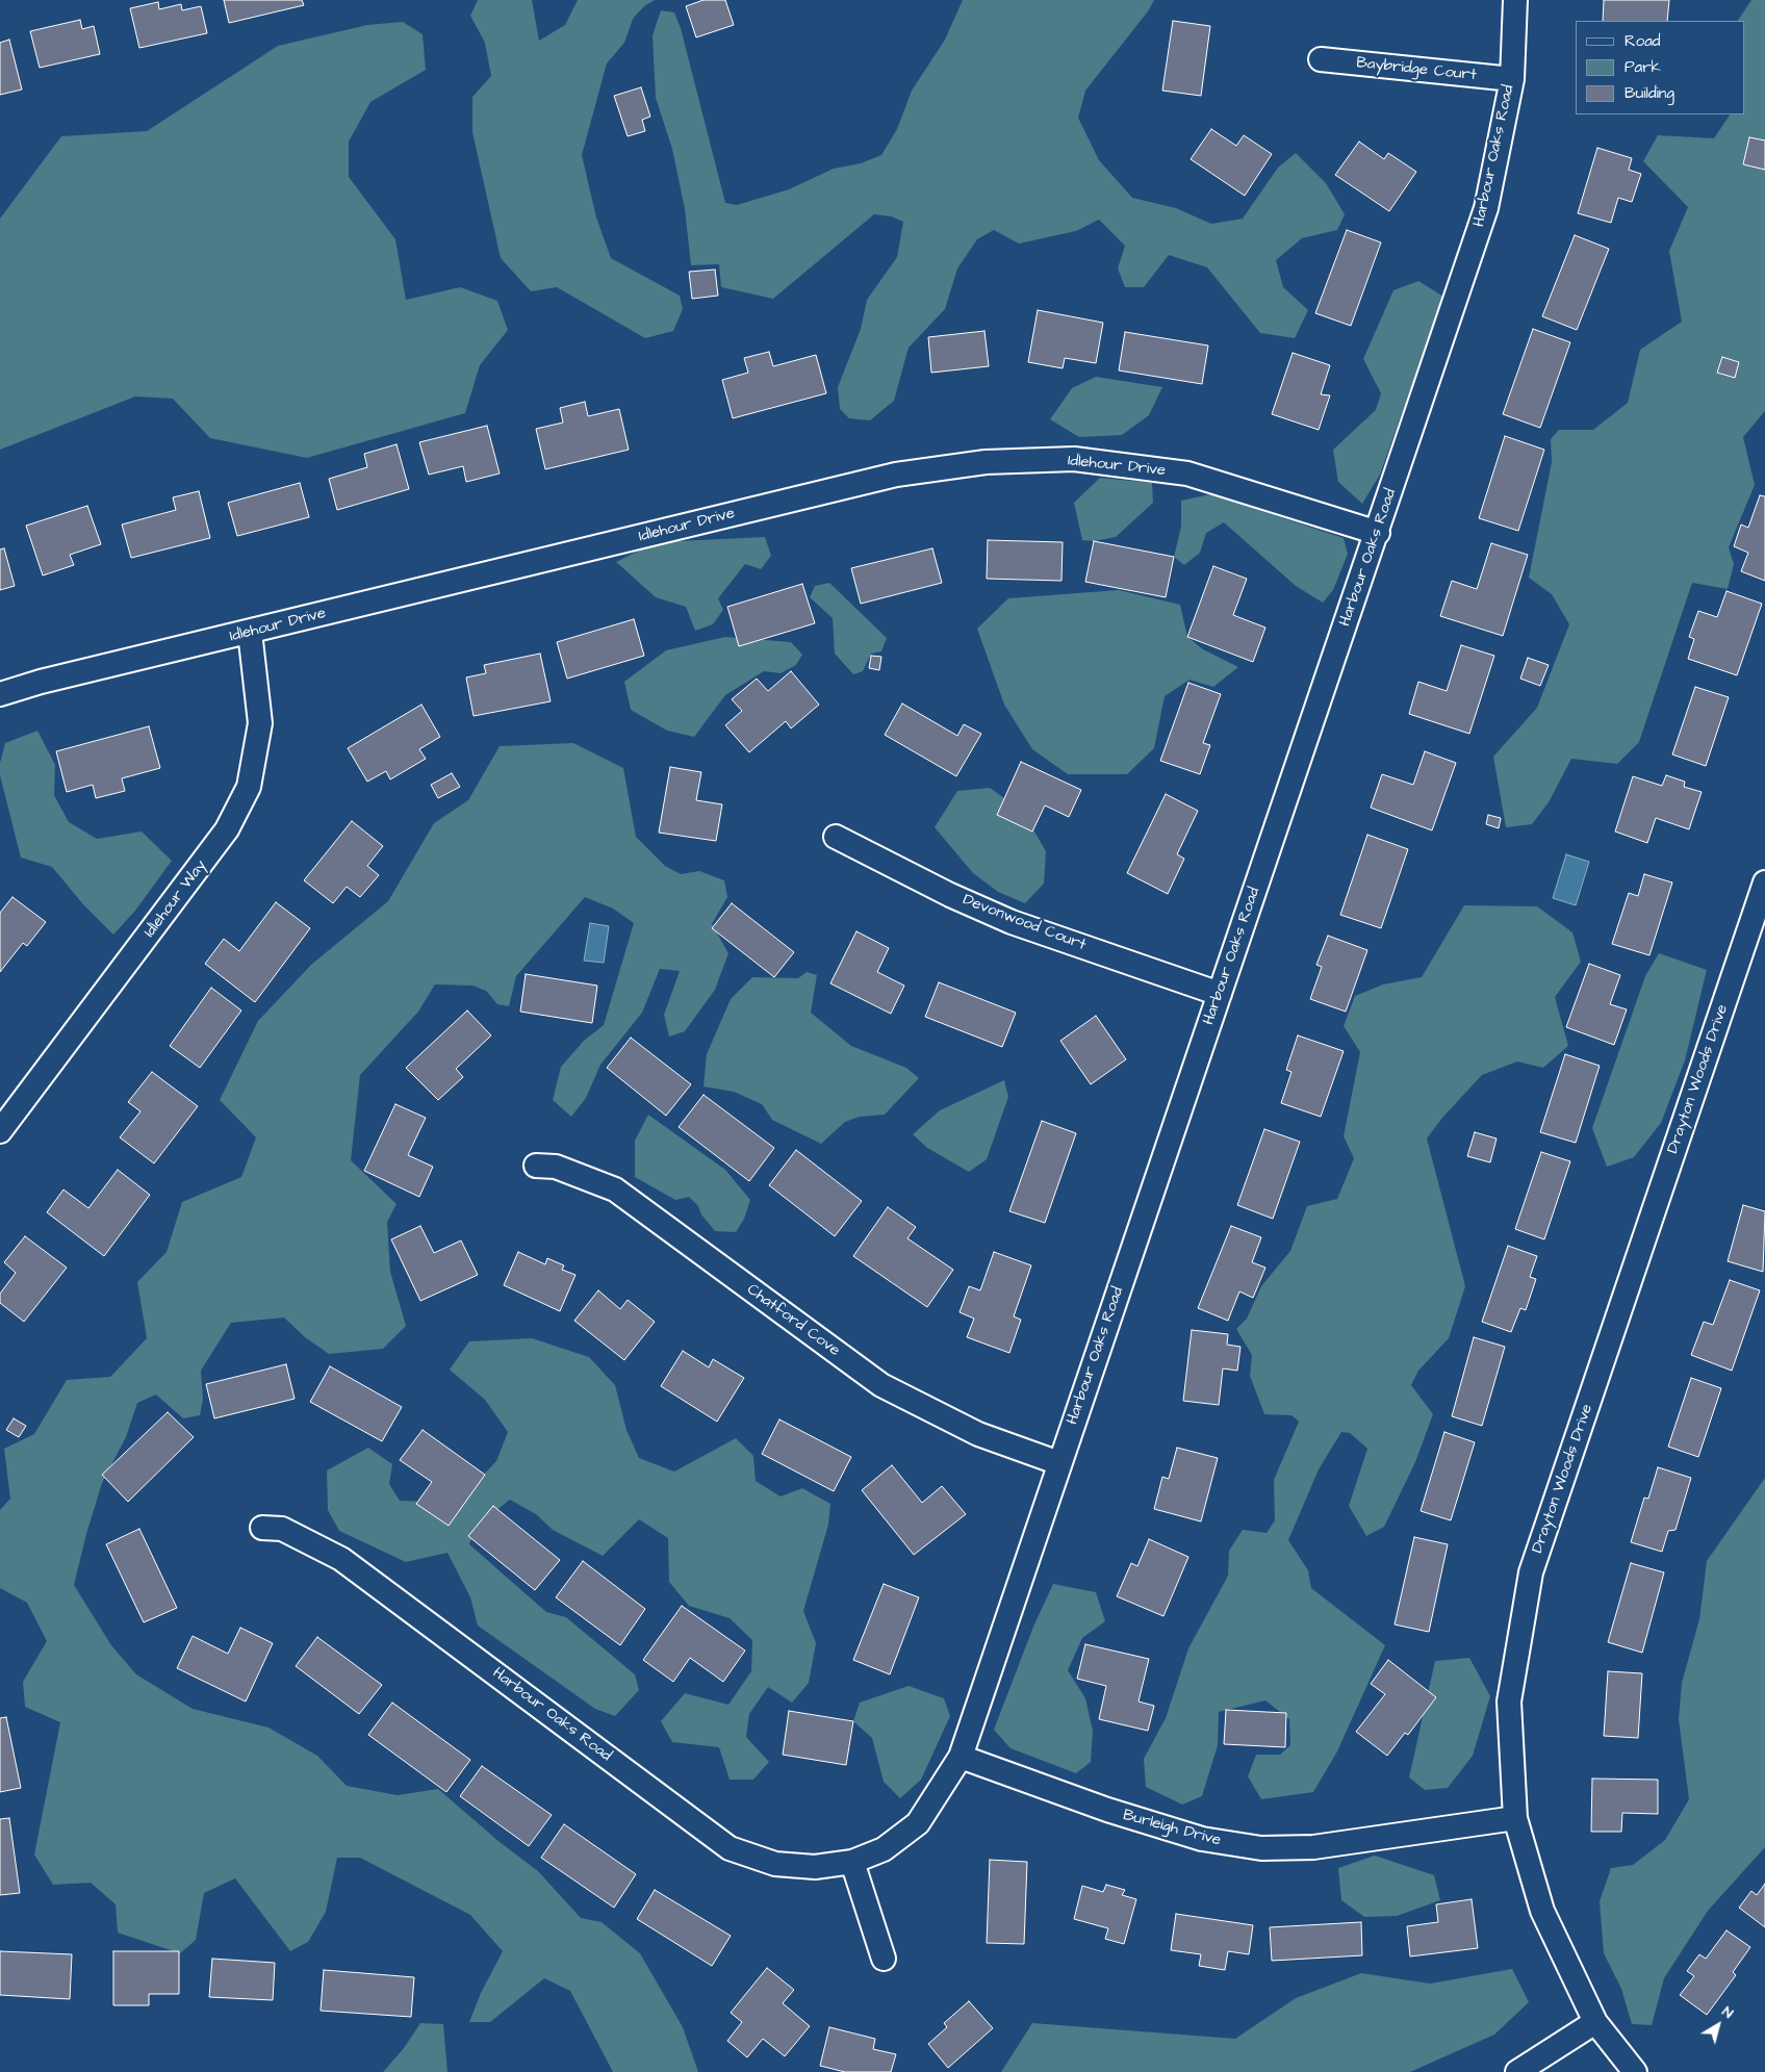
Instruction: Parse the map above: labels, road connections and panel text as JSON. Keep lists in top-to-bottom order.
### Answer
{
  "streets": {
    "street": [
      "Baybridge Court",
      "Harbour Oaks Road",
      "Idlehour Drive",
      "Idlehour Way",
      "Devonwood Court",
      "Drayton Woods Drive",
      "Chatford Cove",
      "Burleigh Drive"
    ]
  },
  "crossings": [
    ["Baybridge Court", "Harbour Oaks Road"],
    ["Harbour Oaks Road", "Idlehour Drive"],
    ["Harbour Oaks Road", "Devonwood Court"],
    ["Harbour Oaks Road", "Chatford Cove"],
    ["Harbour Oaks Road", "Burleigh Drive"],
    ["Idlehour Drive", "Idlehour Way"],
    ["Drayton Woods Drive", "Burleigh Drive"]
  ],
  "legend": ["Road", "Park", "Building"],
  "north": "top right"
}
